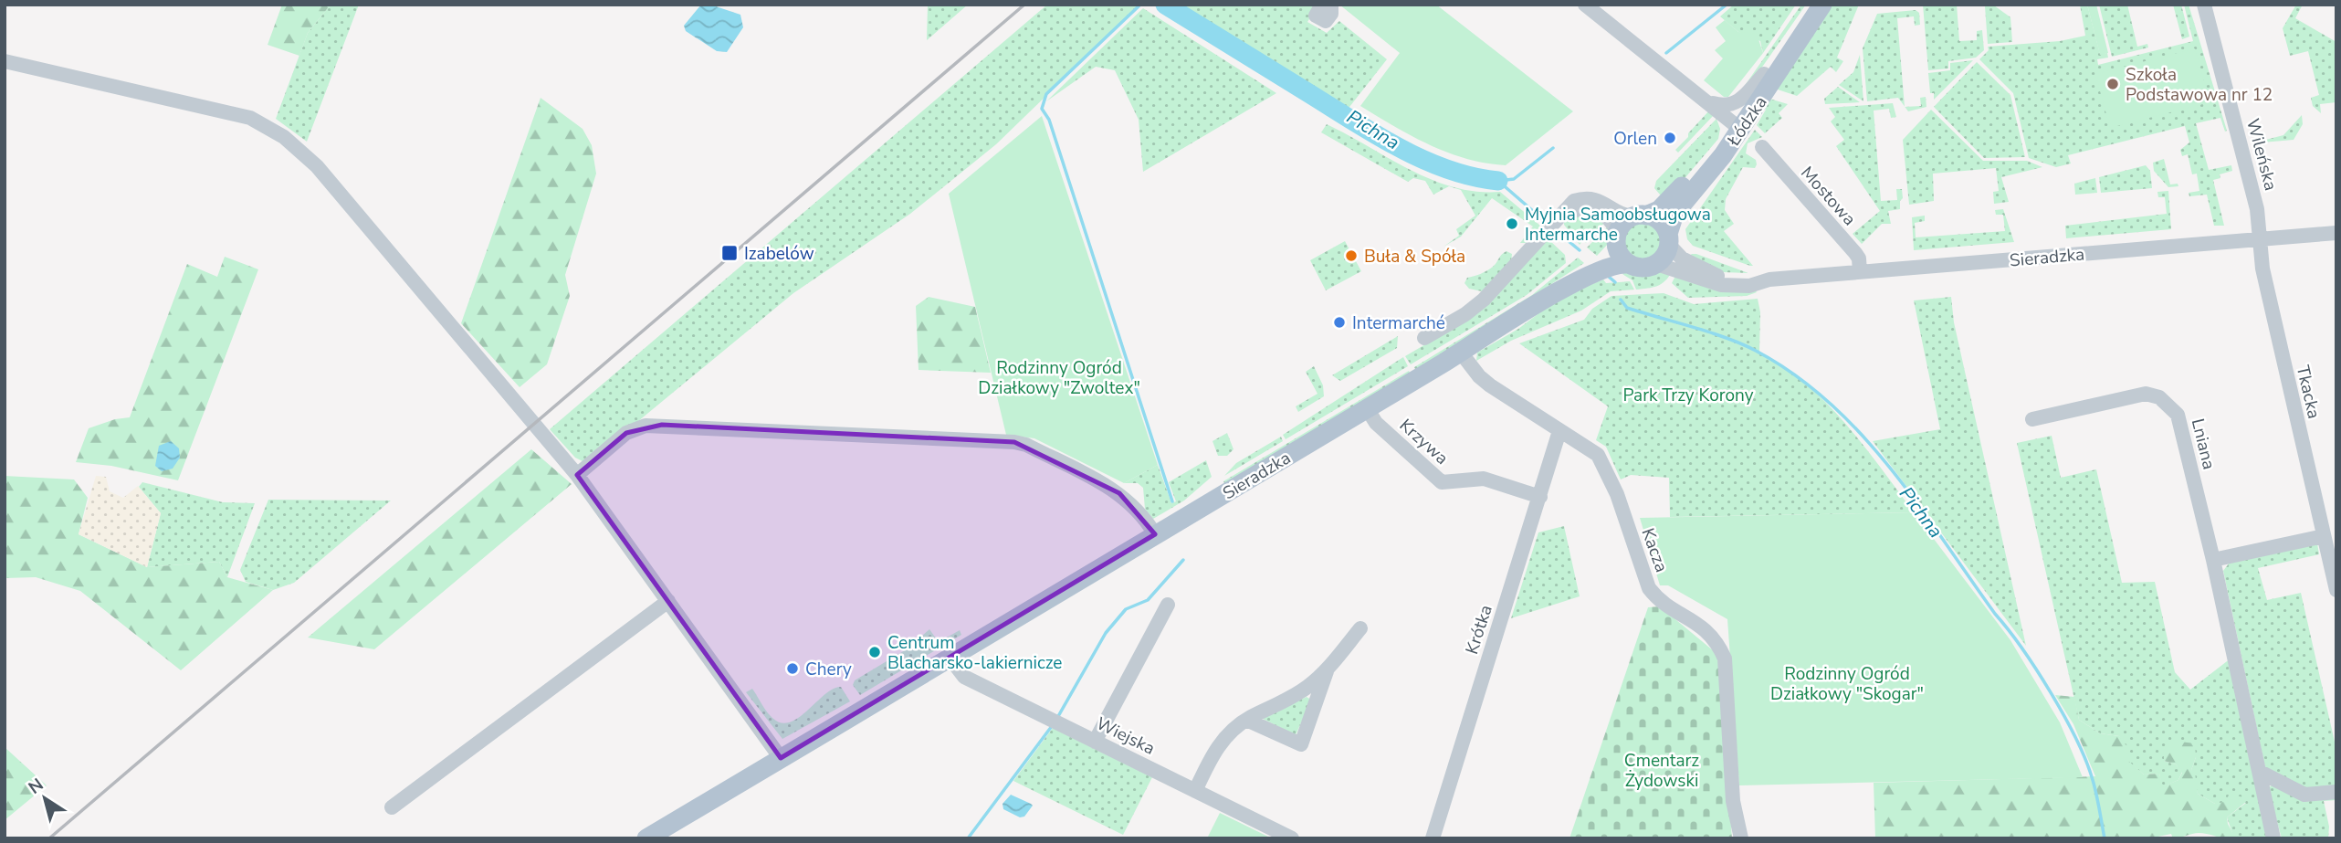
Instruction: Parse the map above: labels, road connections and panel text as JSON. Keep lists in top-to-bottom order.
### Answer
{
  "streets": {
    "main road": ["Łódzka", "Sieradzka"],
    "street": [
      "Wileńska",
      "Mostowa",
      "Tkacka",
      "Krzywa",
      "Lniana",
      "Kacza",
      "Krótka",
      "Wiejska"
    ]
  },
  "crossings": [
    ["Łódzka", "Sieradzka"],
    ["Wileńska", "Sieradzka"],
    ["Wileńska", "Tkacka"],
    ["Mostowa", "Sieradzka"],
    ["Sieradzka", "Tkacka"],
    ["Sieradzka", "Krzywa"],
    ["Sieradzka", "Kacza"],
    ["Sieradzka", "Wiejska"],
    ["Krzywa", "Krótka"],
    ["Kacza", "Krótka"]
  ],
  "water": ["Pichna"],
  "parks": [
    "Rodzinny Ogród Działkowy \"Zwoltex\"",
    "Park Trzy Korony",
    "Rodzinny Ogród Działkowy \"Skogar\"",
    "Cmentarz Żydowski"
  ],
  "places": {
    "other": [
      "Szkoła Podstawowa nr 12",
      "Orlen",
      "Myjnia Samoobsługowa Intermarche",
      "Buła & Spóła",
      "Intermarché",
      "Centrum Blacharsko-lakiernicze",
      "Chery"
    ],
    "transit": ["Izabelów"]
  },
  "north": "top left"
}
